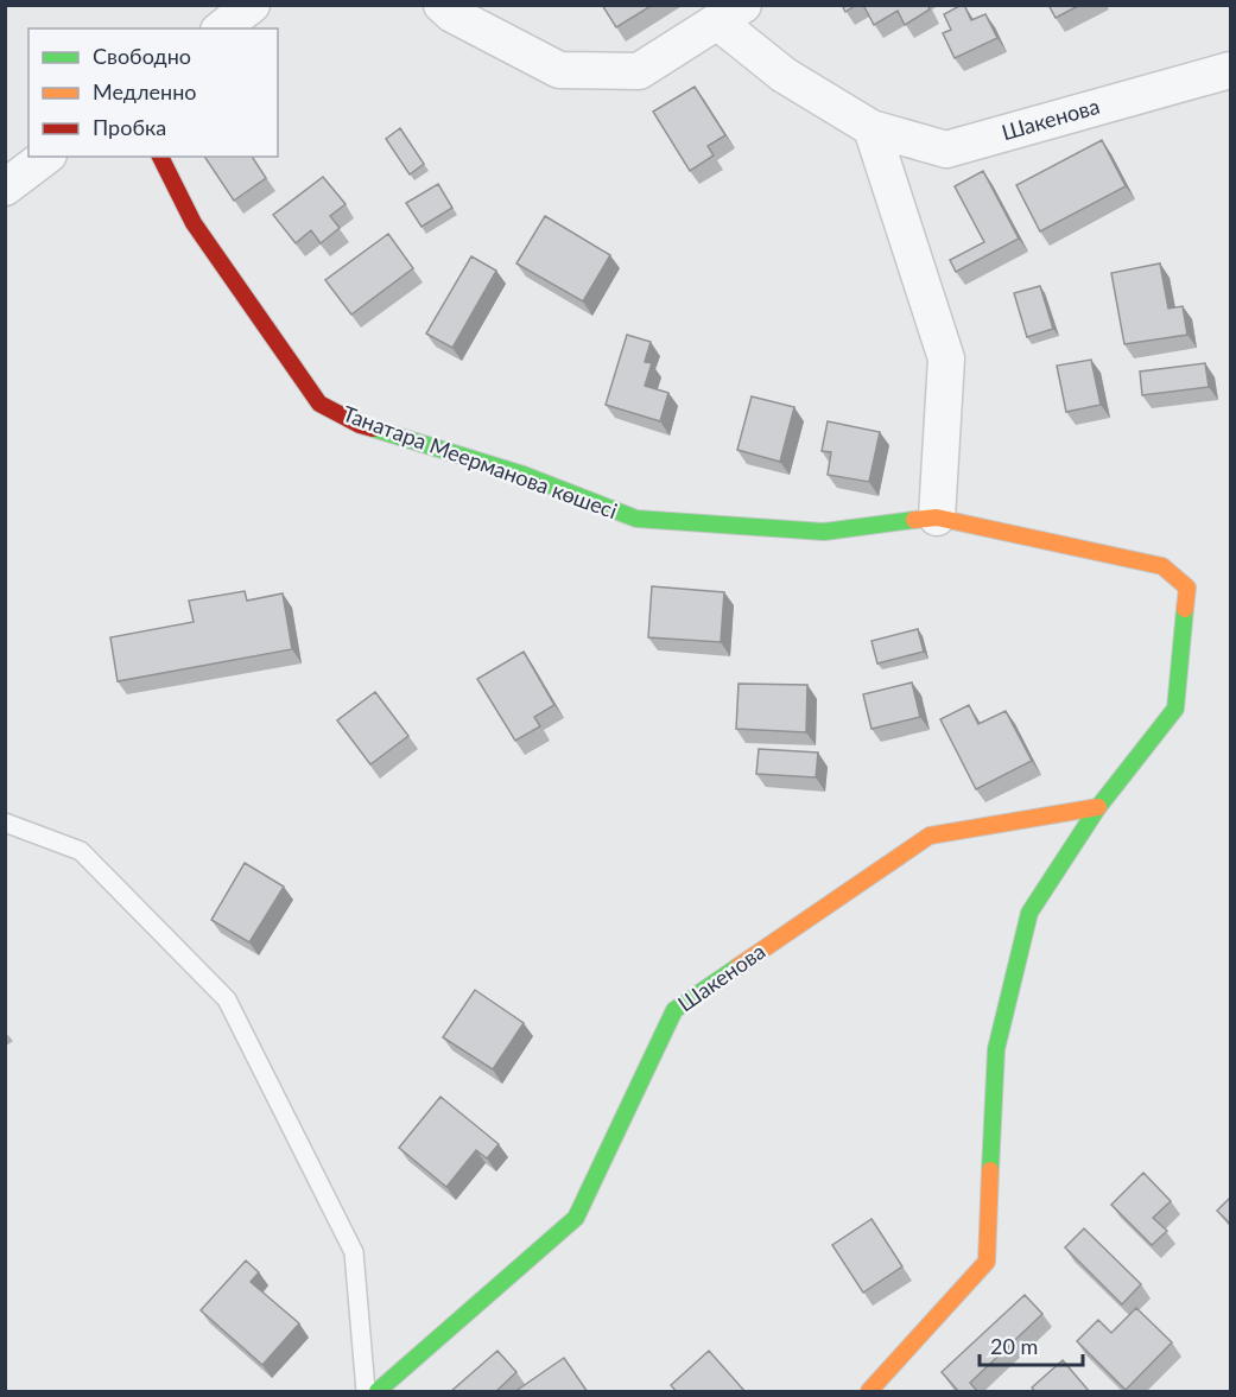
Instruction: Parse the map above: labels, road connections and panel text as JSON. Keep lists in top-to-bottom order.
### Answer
{
  "streets": {
    "street": ["Шакенова", "Танатара Меерманова көшесі"]
  },
  "crossings": [
    ["Шакенова", "Танатара Меерманова көшесі"]
  ],
  "legend": ["Свободно", "Медленно", "Пробка"],
  "scale_bar": "20 m"
}
